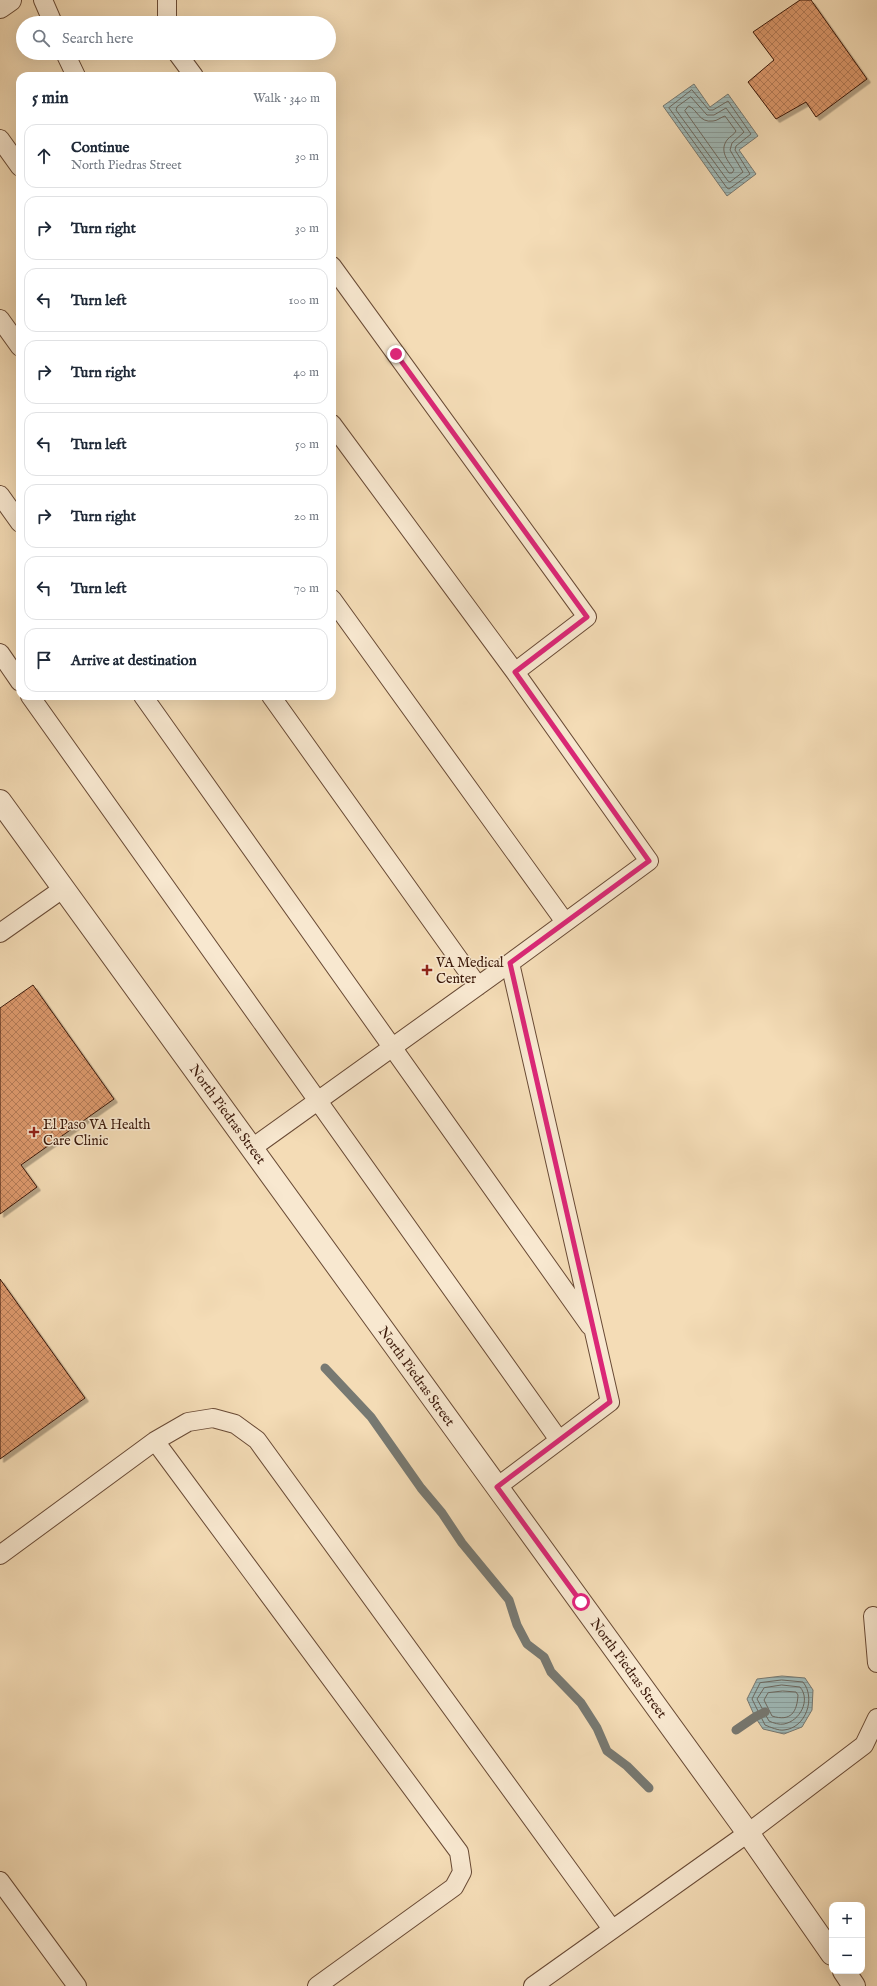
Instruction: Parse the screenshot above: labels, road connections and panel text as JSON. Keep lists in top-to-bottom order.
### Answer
{
  "streets": {
    "street": ["North Piedras Street"]
  },
  "places": {
    "health": ["VA Medical Center", "El Paso VA Health Care Clinic"]
  },
  "page": {
    "search": "Search here",
    "heading": ["5 min", "Walk · 340 m"],
    "list": [
      ["Continue", "North Piedras Street", "30 m"],
      ["Turn right", "30 m"],
      ["Turn left", "100 m"],
      ["Turn right", "40 m"],
      ["Turn left", "50 m"],
      ["Turn right", "20 m"],
      ["Turn left", "70 m"],
      "Arrive at destination"
    ],
    "map_buttons": ["+", "−"]
  }
}
